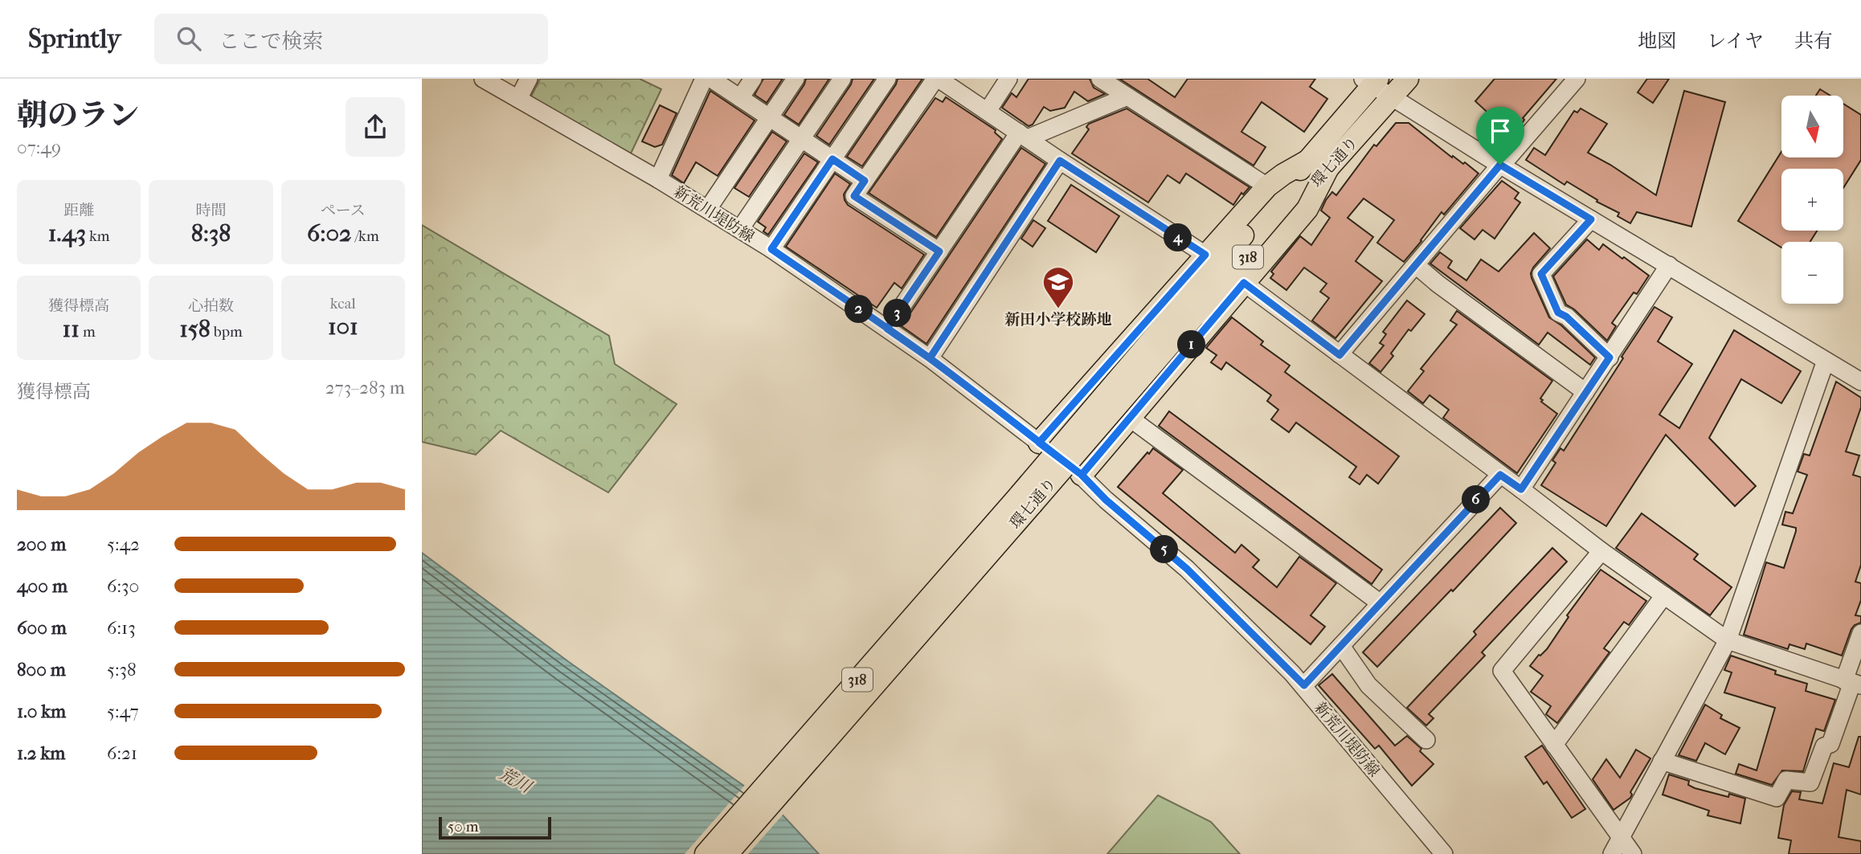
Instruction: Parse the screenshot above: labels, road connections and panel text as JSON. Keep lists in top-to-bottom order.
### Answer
{
  "streets": {
    "main road": ["環七通り", "318"],
    "street": ["新荒川堤防線"]
  },
  "water": ["荒川"],
  "places": {
    "school or university": ["新田小学校跡地"]
  },
  "scale_bar": "50 m",
  "north": "bottom",
  "page": {
    "header": "Sprintly",
    "search": "ここで検索",
    "nav": ["地図", "レイヤ", "共有"],
    "heading": ["朝のラン", "07:49"],
    "map_buttons": ["+", "−"],
    "stats": [
      ["距離", "1.43 km"],
      ["時間", "8:38"],
      ["ペース", "6:02 /km"],
      ["獲得標高", "11 m"],
      ["心拍数", "158 bpm"],
      ["kcal", "101"]
    ],
    "pins": [
      "4",
      "2",
      "3",
      "1",
      "6",
      "5"
    ],
    "chart": ["獲得標高", "273–283 m"],
    "list": [
      {
        "name": "200 m",
        "note": "5:42"
      },
      {
        "name": "400 m",
        "note": "6:30"
      },
      {
        "name": "600 m",
        "note": "6:13"
      },
      {
        "name": "800 m",
        "note": "5:38"
      },
      {
        "name": "1.0 km",
        "note": "5:47"
      },
      {
        "name": "1.2 km",
        "note": "6:21"
      }
    ],
    "scale": "50 m"
  }
}
